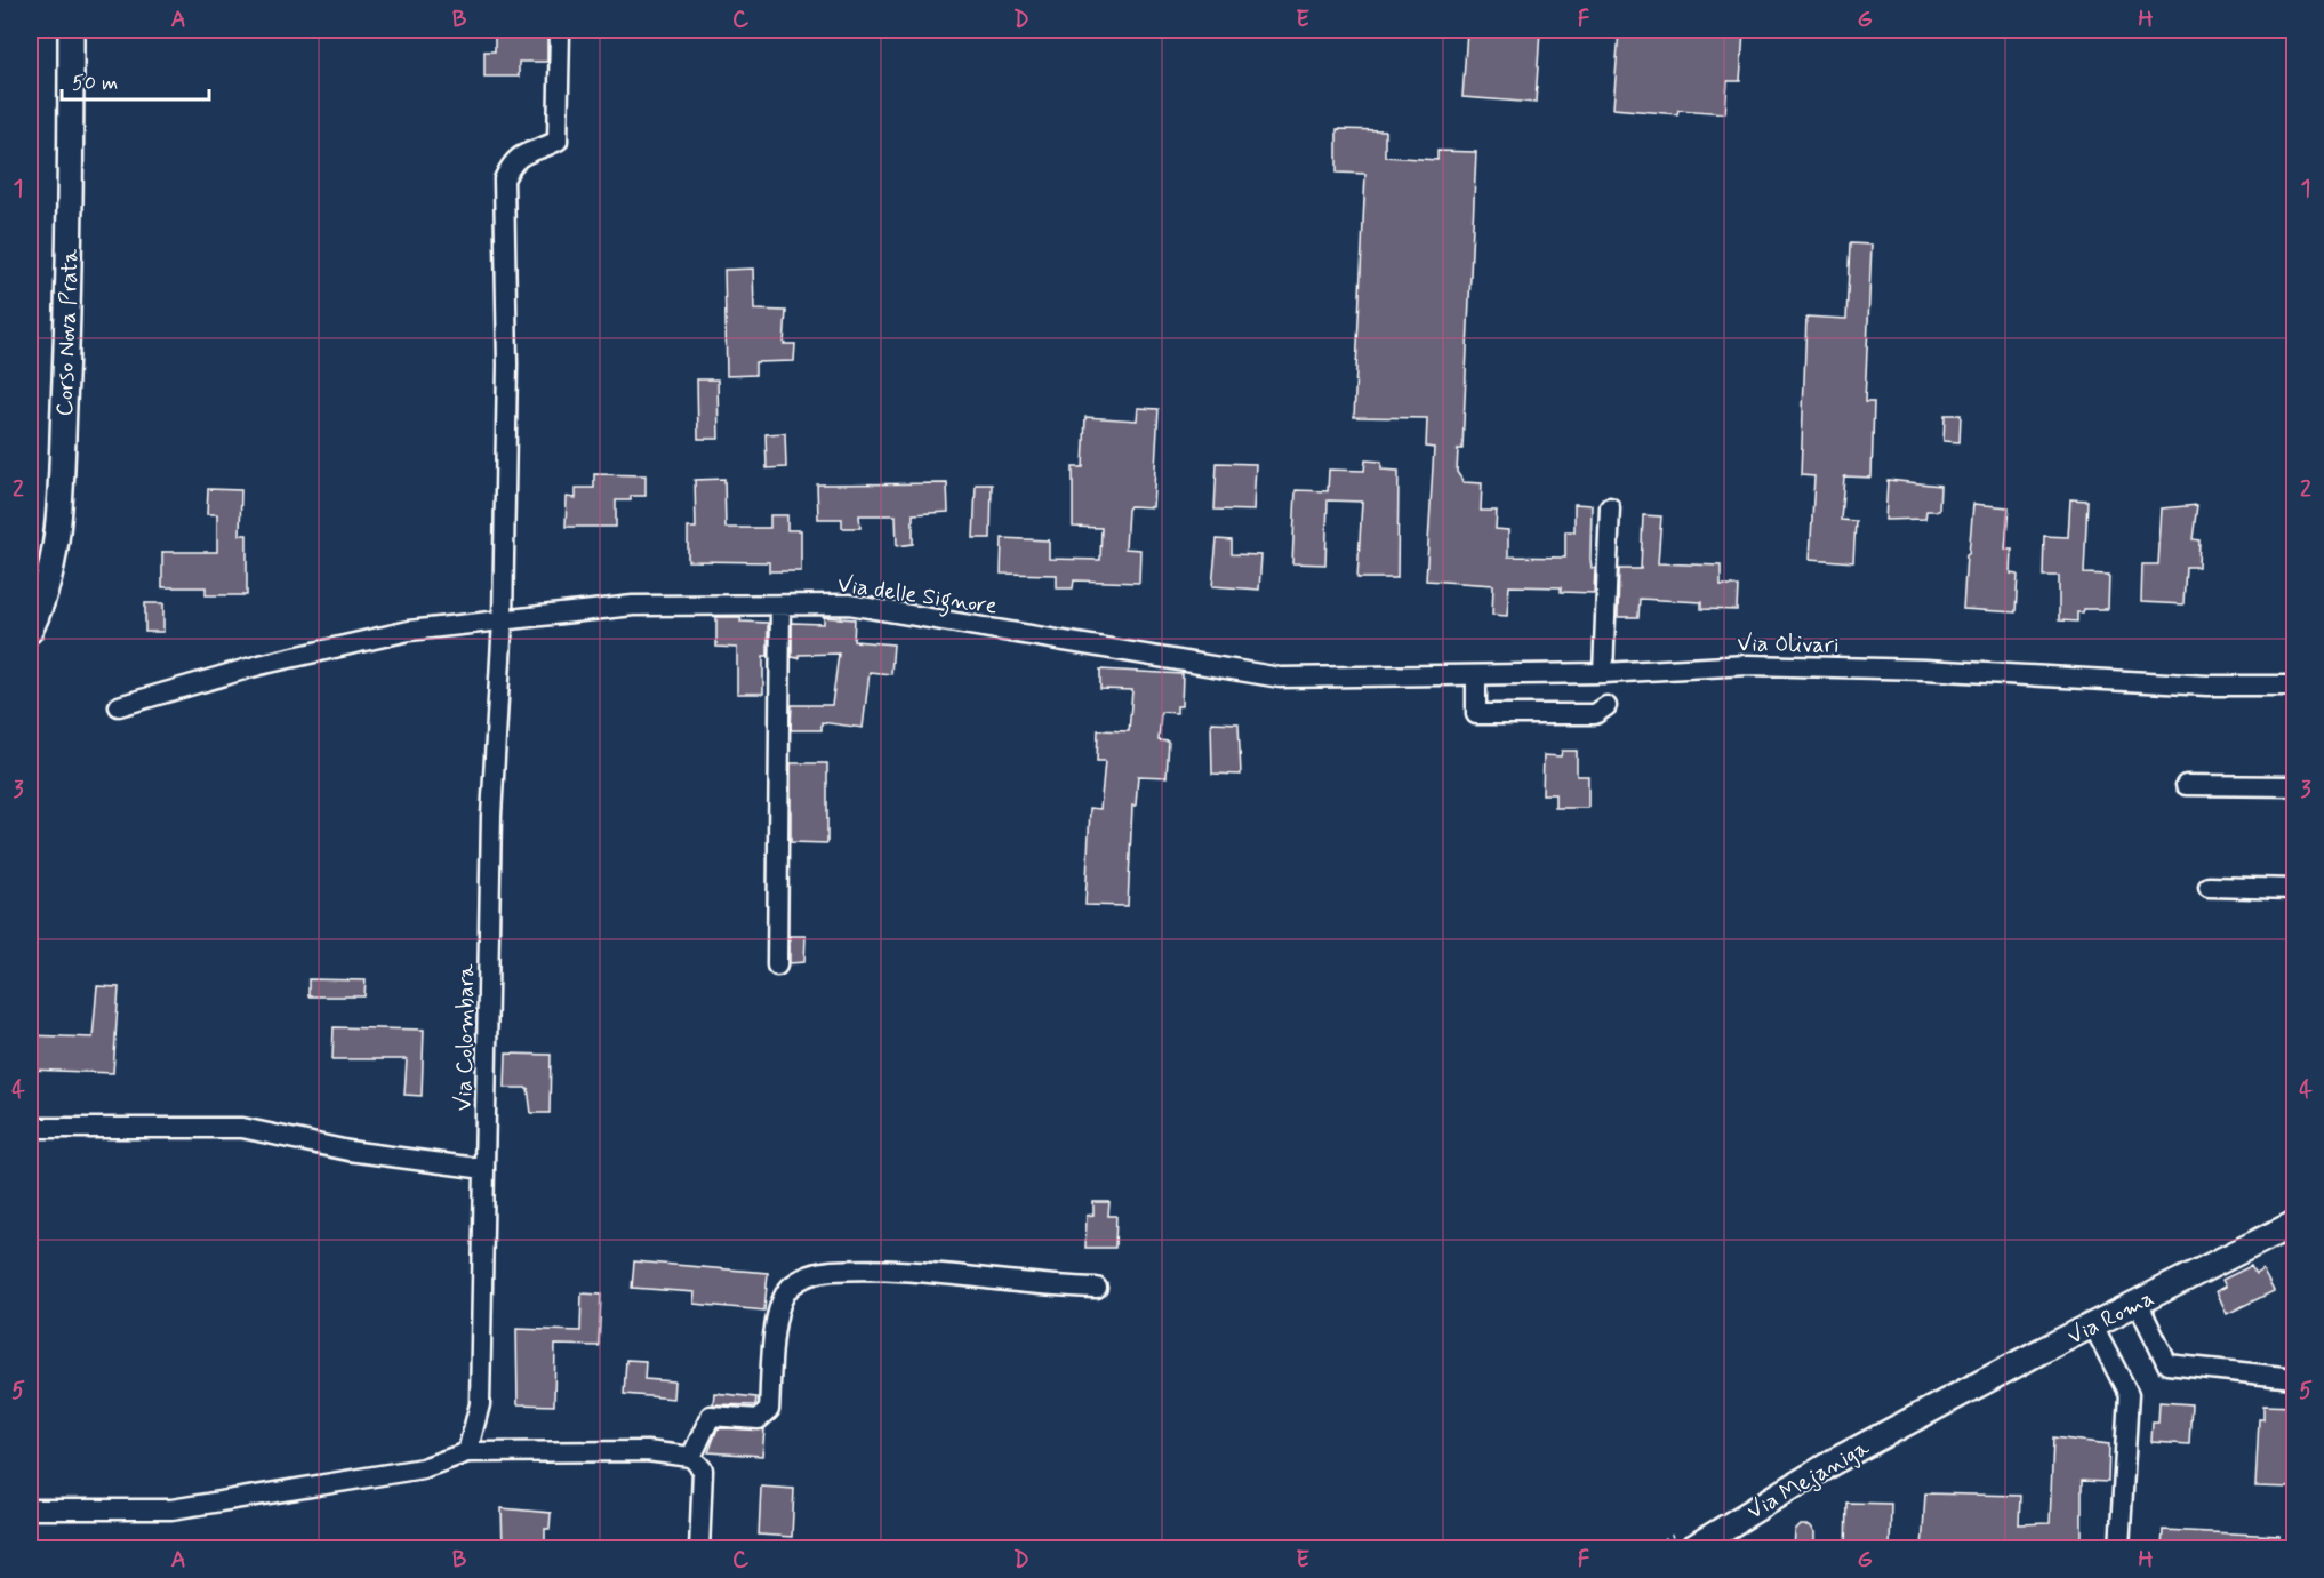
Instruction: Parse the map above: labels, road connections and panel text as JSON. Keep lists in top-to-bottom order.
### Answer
{
  "streets": {
    "main road": ["Corso Nova Prata", "Via Roma", "Via Mejaniga"],
    "street": ["Via delle Signore", "Via Olivari", "Via Colombara"]
  },
  "crossings": [
    ["Via delle Signore", "Via Olivari"],
    ["Via delle Signore", "Via Colombara"],
    ["Via Roma", "Via Mejaniga"]
  ],
  "scale_bar": "50 m",
  "grid": {
    "columns": [
      "A",
      "B",
      "C",
      "D",
      "E",
      "F",
      "G",
      "H"
    ],
    "rows": [
      "1",
      "2",
      "3",
      "4",
      "5"
    ]
  }
}
